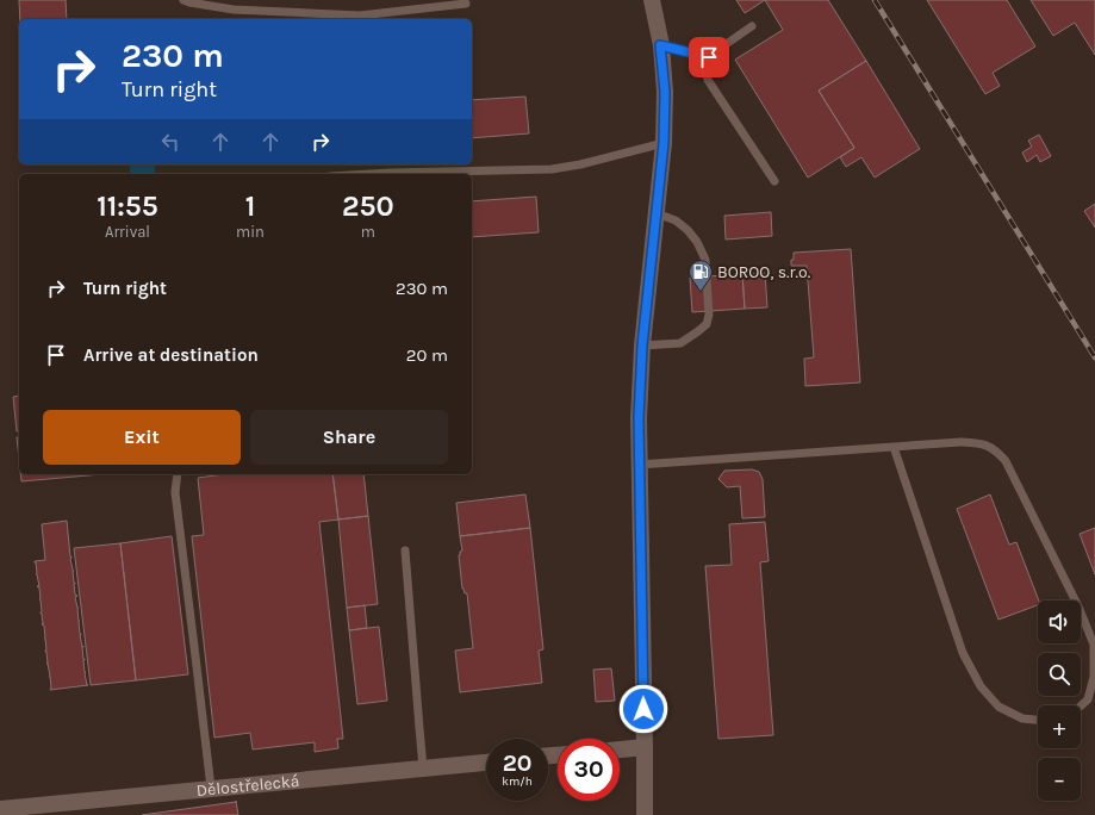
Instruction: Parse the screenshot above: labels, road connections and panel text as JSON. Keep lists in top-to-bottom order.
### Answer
{
  "streets": {
    "street": ["Dělostřelecká"]
  },
  "places": {
    "fuel station": ["BOROO, s.r.o."]
  },
  "page": {
    "turn": ["230 m", "Turn right"],
    "eta": [
      "11:55",
      "Arrival",
      "1",
      "min",
      "250",
      "m"
    ],
    "list": [
      {
        "name": "Turn right",
        "value": "230 m"
      },
      {
        "name": "Arrive at destination",
        "value": "20 m"
      }
    ],
    "buttons": ["Exit", "Share"],
    "map_buttons": ["+", "−"],
    "speed": "20 km/h",
    "limit": "30"
  }
}
